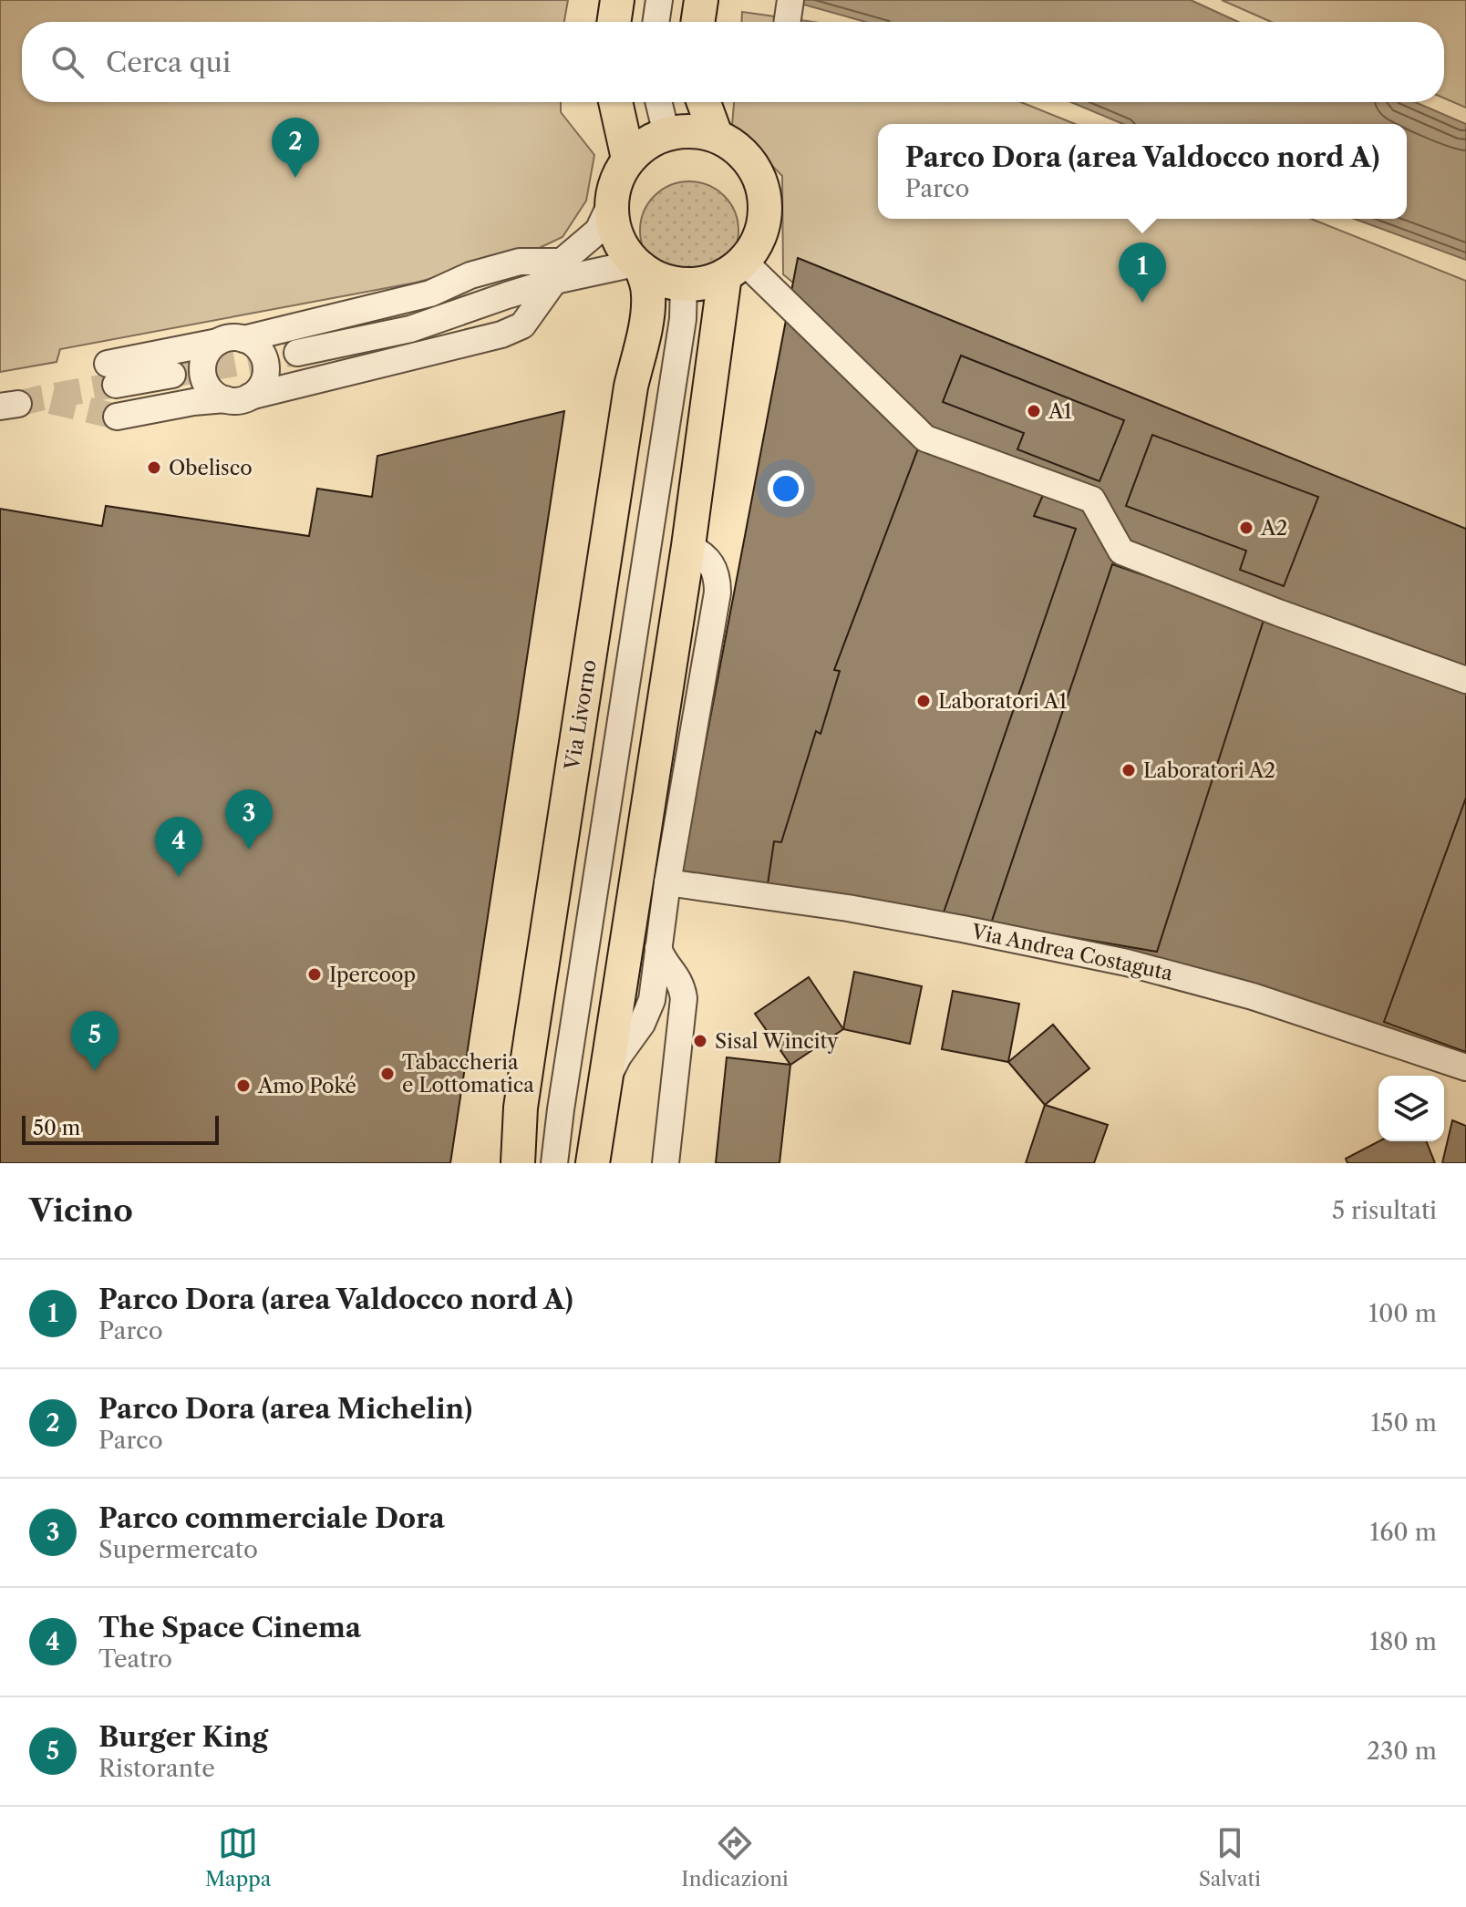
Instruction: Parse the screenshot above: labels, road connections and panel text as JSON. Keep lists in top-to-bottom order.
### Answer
{
  "streets": {
    "main road": ["Via Livorno"],
    "street": ["Via Andrea Costaguta"]
  },
  "places": [
    "A1",
    "Obelisco",
    "A2",
    "Laboratori A1",
    "Laboratori A2",
    "Ipercoop",
    "Sisal Wincity",
    "Tabaccheria e Lottomatica",
    "Amo Poké"
  ],
  "scale_bar": "50 m",
  "page": {
    "search": "Cerca qui",
    "pins": [
      "2",
      "1",
      "3",
      "4",
      "5"
    ],
    "popup": ["Parco Dora (area Valdocco nord A)", "Parco"],
    "scale": "50 m",
    "heading": ["Vicino", "5 risultati"],
    "list": [
      {
        "mark": "1",
        "name": "Parco Dora (area Valdocco nord A)",
        "note": "Parco",
        "value": "100 m"
      },
      {
        "mark": "2",
        "name": "Parco Dora (area Michelin)",
        "note": "Parco",
        "value": "150 m"
      },
      {
        "mark": "3",
        "name": "Parco commerciale Dora",
        "note": "Supermercato",
        "value": "160 m"
      },
      {
        "mark": "4",
        "name": "The Space Cinema",
        "note": "Teatro",
        "value": "180 m"
      },
      {
        "mark": "5",
        "name": "Burger King",
        "note": "Ristorante",
        "value": "230 m"
      }
    ],
    "nav": ["Mappa", "Indicazioni", "Salvati"]
  }
}
